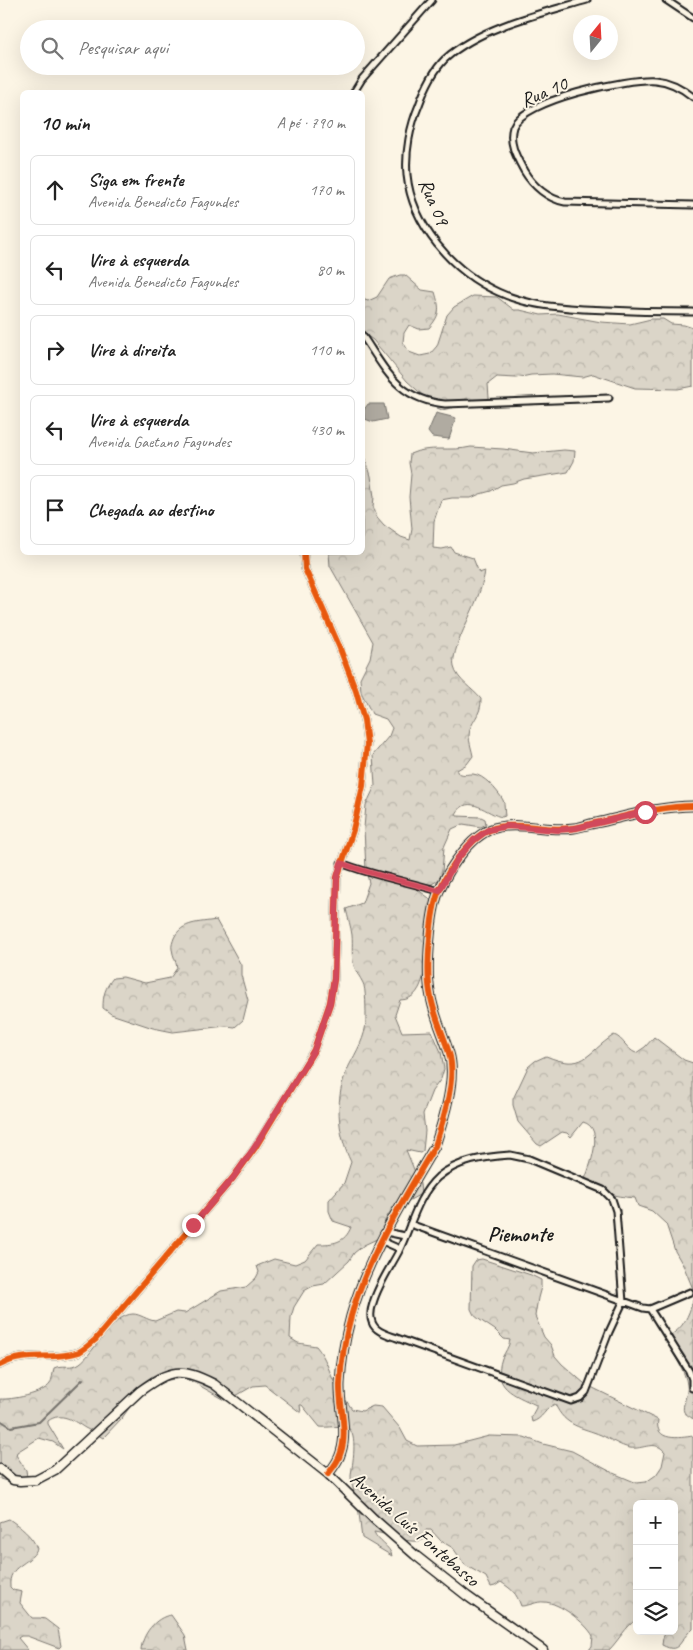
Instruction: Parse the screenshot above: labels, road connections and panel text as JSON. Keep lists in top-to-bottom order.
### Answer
{
  "streets": {
    "street": ["Rua 10", "Rua 09", "Avenida Luís Fontebasso"]
  },
  "districts": ["Piemonte"],
  "north": "top",
  "page": {
    "search": "Pesquisar aqui",
    "heading": ["10 min", "A pé · 790 m"],
    "list": [
      ["Siga em frente", "Avenida Benedicto Fagundes", "170 m"],
      ["Vire à esquerda", "Avenida Benedicto Fagundes", "80 m"],
      ["Vire à direita", "110 m"],
      ["Vire à esquerda", "Avenida Gaetano Fagundes", "430 m"],
      "Chegada ao destino"
    ],
    "map_buttons": ["+", "−"]
  }
}
